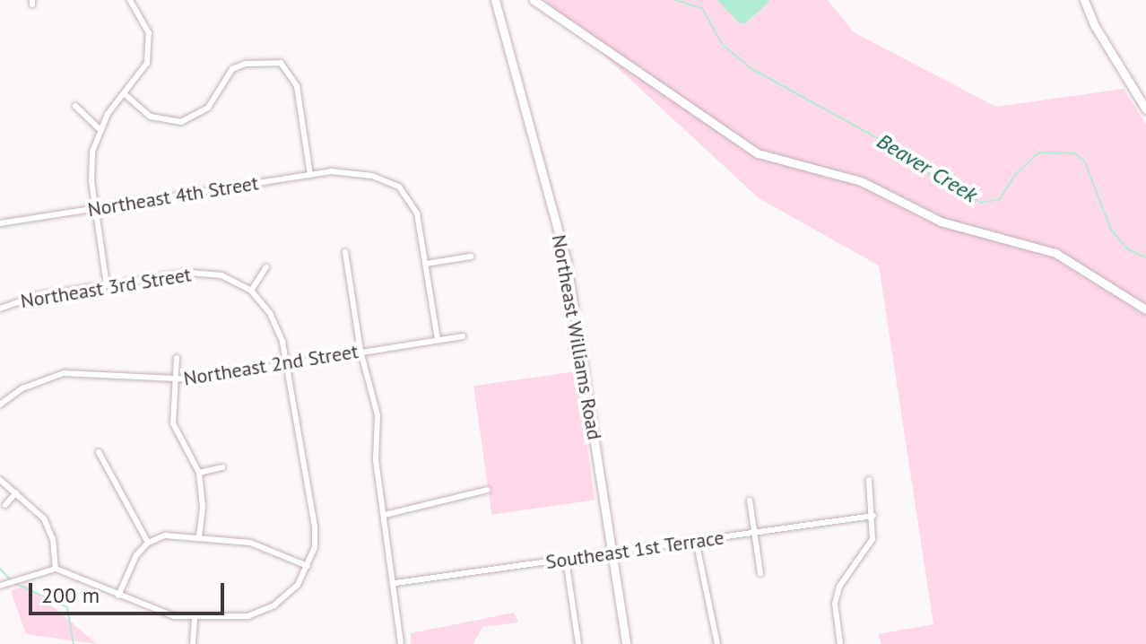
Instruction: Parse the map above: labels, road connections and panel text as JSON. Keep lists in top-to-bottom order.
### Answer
{
  "streets": {
    "street": [
      "Northeast 4th Street",
      "Northeast 3rd Street",
      "Northeast Williams Road",
      "Northeast 2nd Street",
      "Southeast 1st Terrace"
    ]
  },
  "crossings": [
    ["Northeast 4th Street", "Northeast 2nd Street"],
    ["Northeast Williams Road", "Southeast 1st Terrace"]
  ],
  "water": ["Beaver Creek"],
  "scale_bar": "200 m"
}
